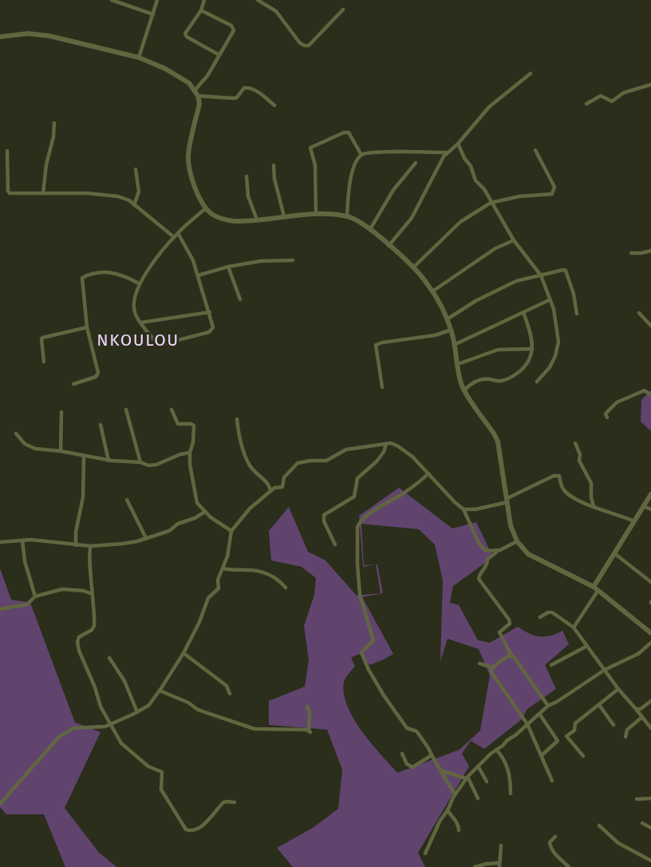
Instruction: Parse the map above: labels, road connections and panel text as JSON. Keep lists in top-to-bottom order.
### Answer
{
  "districts": ["NKOULOU"]
}
